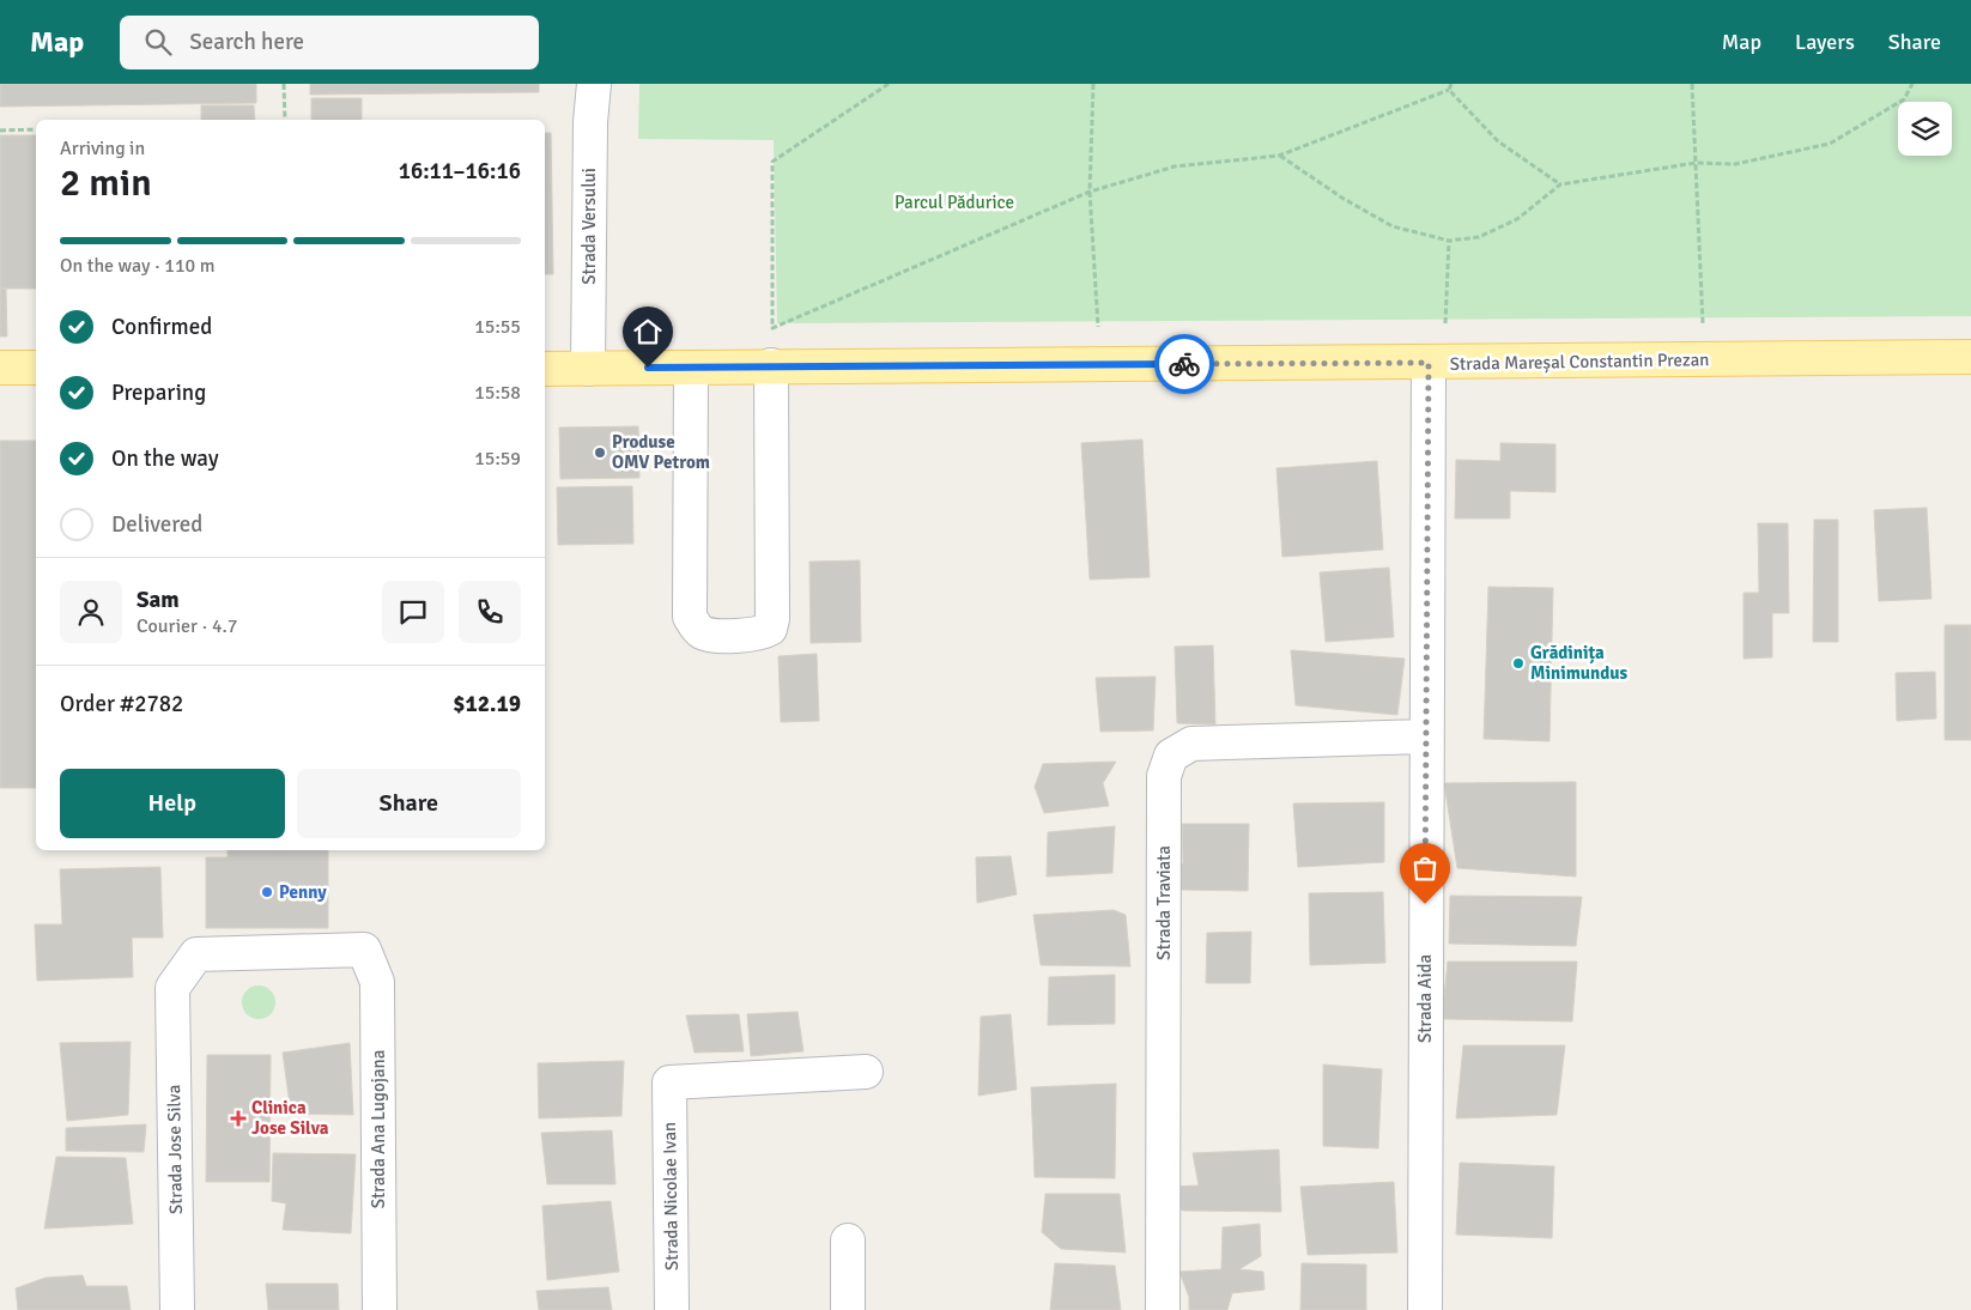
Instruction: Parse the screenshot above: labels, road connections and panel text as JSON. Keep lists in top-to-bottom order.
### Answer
{
  "streets": {
    "main road": ["Strada Mareșal Constantin Prezan"],
    "street": [
      "Strada Versului",
      "Strada Traviata",
      "Strada Aida",
      "Strada Ana Lugojana",
      "Strada Jose Silva",
      "Strada Nicolae Ivan"
    ]
  },
  "crossings": [
    ["Strada Versului", "Strada Mareșal Constantin Prezan"],
    ["Strada Mareșal Constantin Prezan", "Strada Aida"],
    ["Strada Traviata", "Strada Aida"],
    ["Strada Ana Lugojana", "Strada Jose Silva"]
  ],
  "parks": ["Parcul Pădurice"],
  "places": {
    "other": ["Produse OMV Petrom", "Grădinița Minimundus", "Penny"],
    "health": ["Clinica Jose Silva"]
  },
  "page": {
    "header": "Map",
    "search": "Search here",
    "nav": ["Map", "Layers", "Share"],
    "heading": ["2 min", "Arriving in", "16:11–16:16"],
    "panel": [
      "Sam",
      "Courier · 4.7",
      "Order #2782",
      "$12.19"
    ],
    "bar": "On the way · 110 m",
    "list": [
      ["Confirmed", "15:55"],
      ["Preparing", "15:58"],
      ["On the way", "15:59"],
      "Delivered"
    ],
    "buttons": ["Help", "Share"]
  }
}
